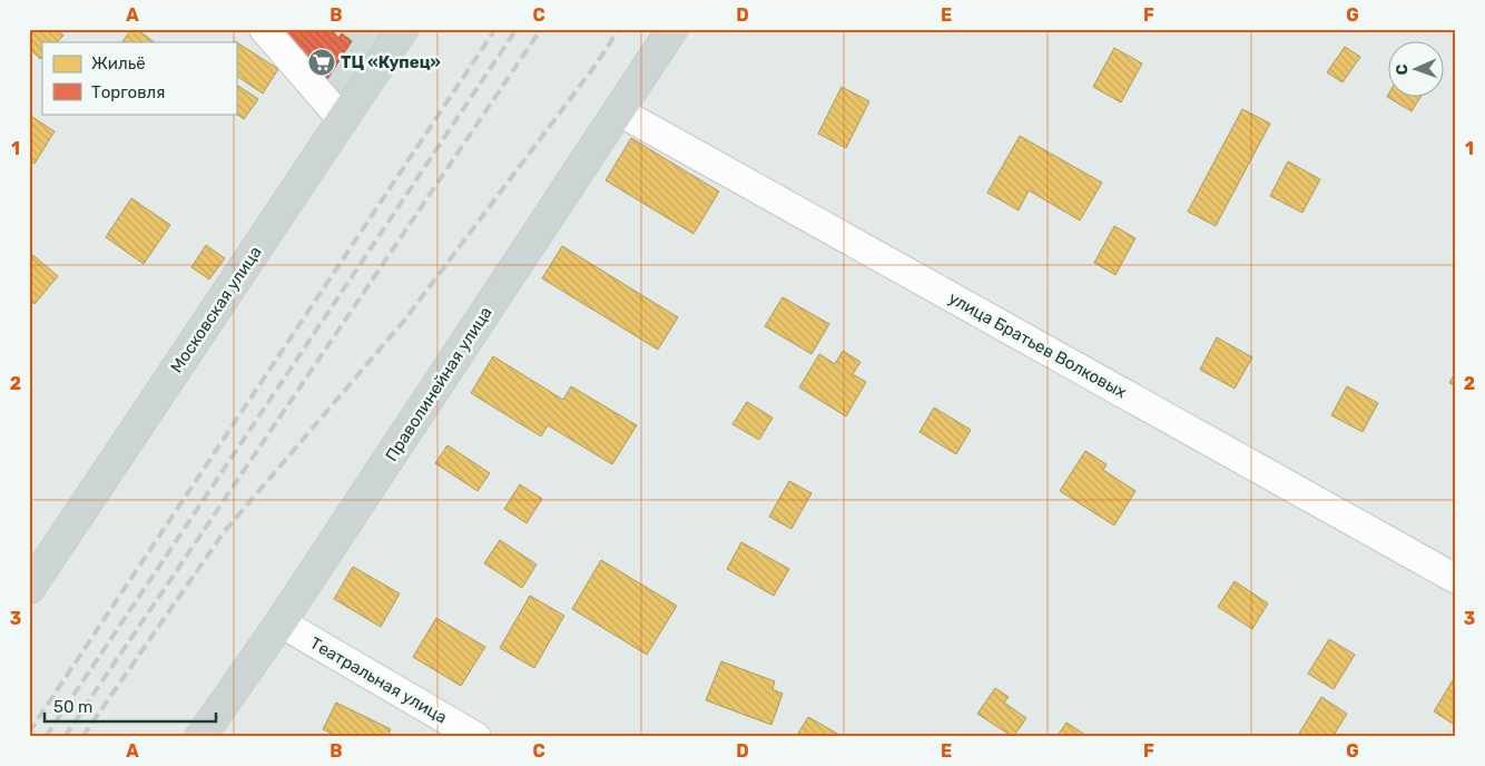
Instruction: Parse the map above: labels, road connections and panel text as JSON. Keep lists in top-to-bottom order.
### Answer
{
  "streets": {
    "main road": ["Московская улица", "Праволинейная улица"],
    "street": ["улица Братьев Волковых", "Театральная улица"]
  },
  "crossings": [
    ["улица Братьев Волковых", "Праволинейная улица"],
    ["Праволинейная улица", "Театральная улица"]
  ],
  "places": {
    "supermarket": ["ТЦ «Купец»"]
  },
  "legend": ["Жильё", "Торговля"],
  "scale_bar": "50 m",
  "north": "left",
  "grid": {
    "columns": [
      "A",
      "B",
      "C",
      "D",
      "E",
      "F",
      "G"
    ],
    "rows": ["1", "2", "3"]
  }
}
